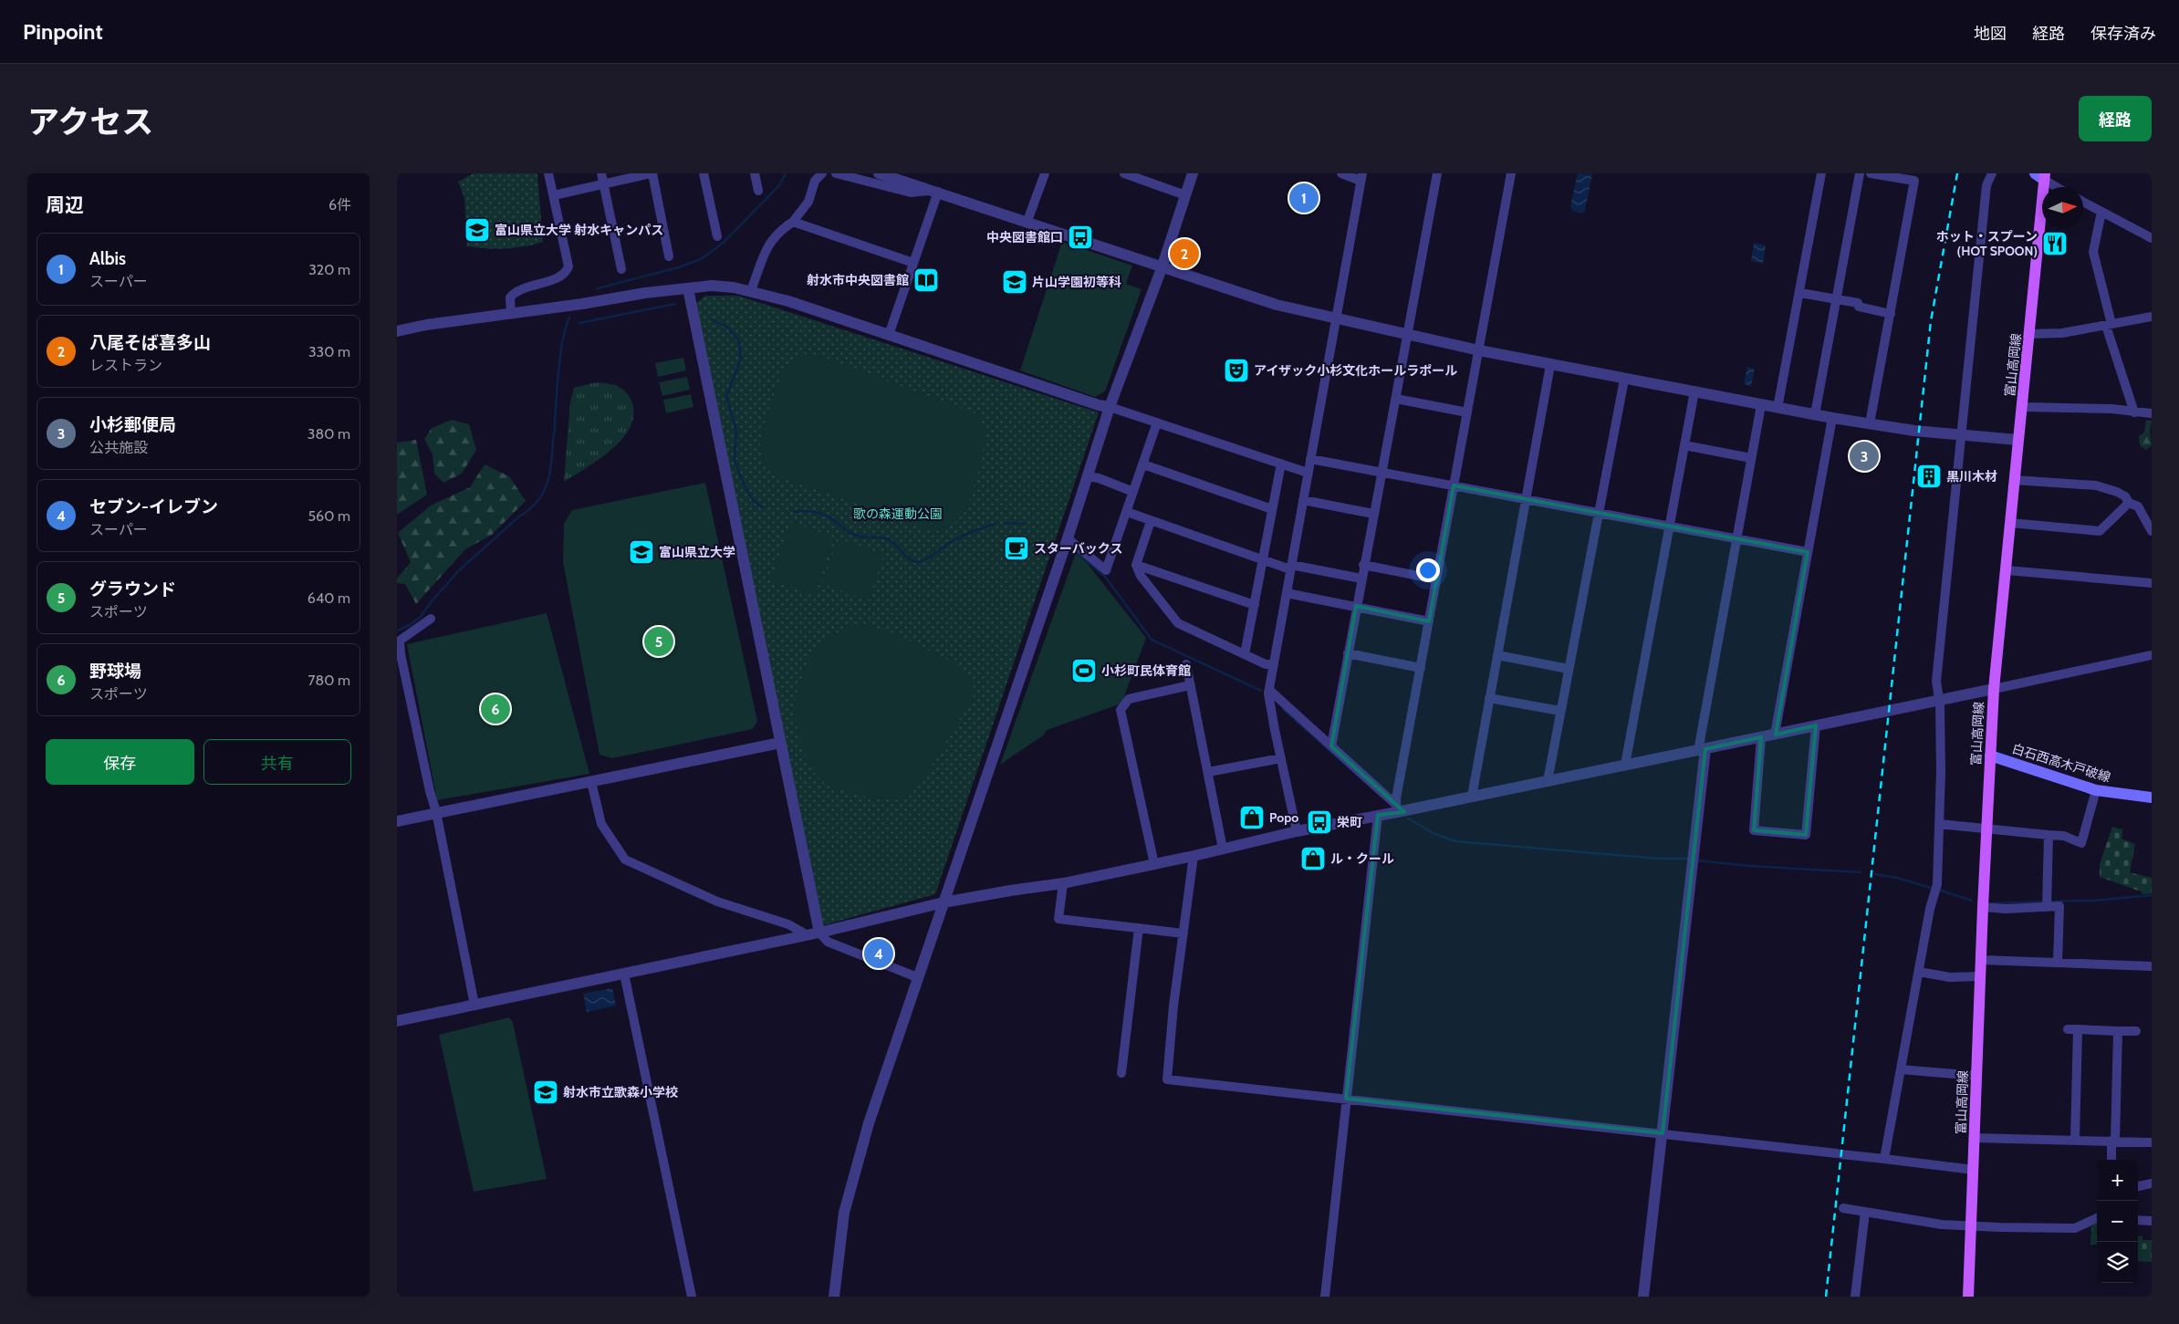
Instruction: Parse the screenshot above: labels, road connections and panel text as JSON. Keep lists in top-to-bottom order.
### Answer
{
  "streets": {
    "main road": ["富山高岡線", "白石西高木戸破線"]
  },
  "crossings": [
    ["富山高岡線", "白石西高木戸破線"]
  ],
  "parks": ["歌の森運動公園"],
  "places": {
    "school or university": [
      "富山県立大学 射水キャンパス",
      "片山学園初等科",
      "富山県立大学",
      "射水市立歌森小学校"
    ],
    "bus stop": ["中央図書館口", "栄町"],
    "restaurant": ["ホット・スプーン (HOT SPOON)"],
    "library": ["射水市中央図書館"],
    "theatre": ["アイザック小杉文化ホールラポール"],
    "building": ["黒川木材"],
    "cafe": ["スターバックス"],
    "sports": ["小杉町民体育館"],
    "shop": ["Popo", "ル・クール"]
  },
  "north": "right",
  "page": {
    "header": "Pinpoint",
    "nav": ["地図", "経路", "保存済み"],
    "title": "アクセス",
    "buttons": [
      "経路",
      ["保存", "共有"]
    ],
    "heading": ["周辺", "6件"],
    "pins": [
      "1",
      "2",
      "3",
      "5",
      "6",
      "4"
    ],
    "list": [
      {
        "mark": "1",
        "name": "Albis",
        "note": "スーパー",
        "value": "320 m"
      },
      {
        "mark": "2",
        "name": "八尾そば喜多山",
        "note": "レストラン",
        "value": "330 m"
      },
      {
        "mark": "3",
        "name": "小杉郵便局",
        "note": "公共施設",
        "value": "380 m"
      },
      {
        "mark": "4",
        "name": "セブン-イレブン",
        "note": "スーパー",
        "value": "560 m"
      },
      {
        "mark": "5",
        "name": "グラウンド",
        "note": "スポーツ",
        "value": "640 m"
      },
      {
        "mark": "6",
        "name": "野球場",
        "note": "スポーツ",
        "value": "780 m"
      }
    ],
    "map_buttons": ["+", "−"]
  }
}
